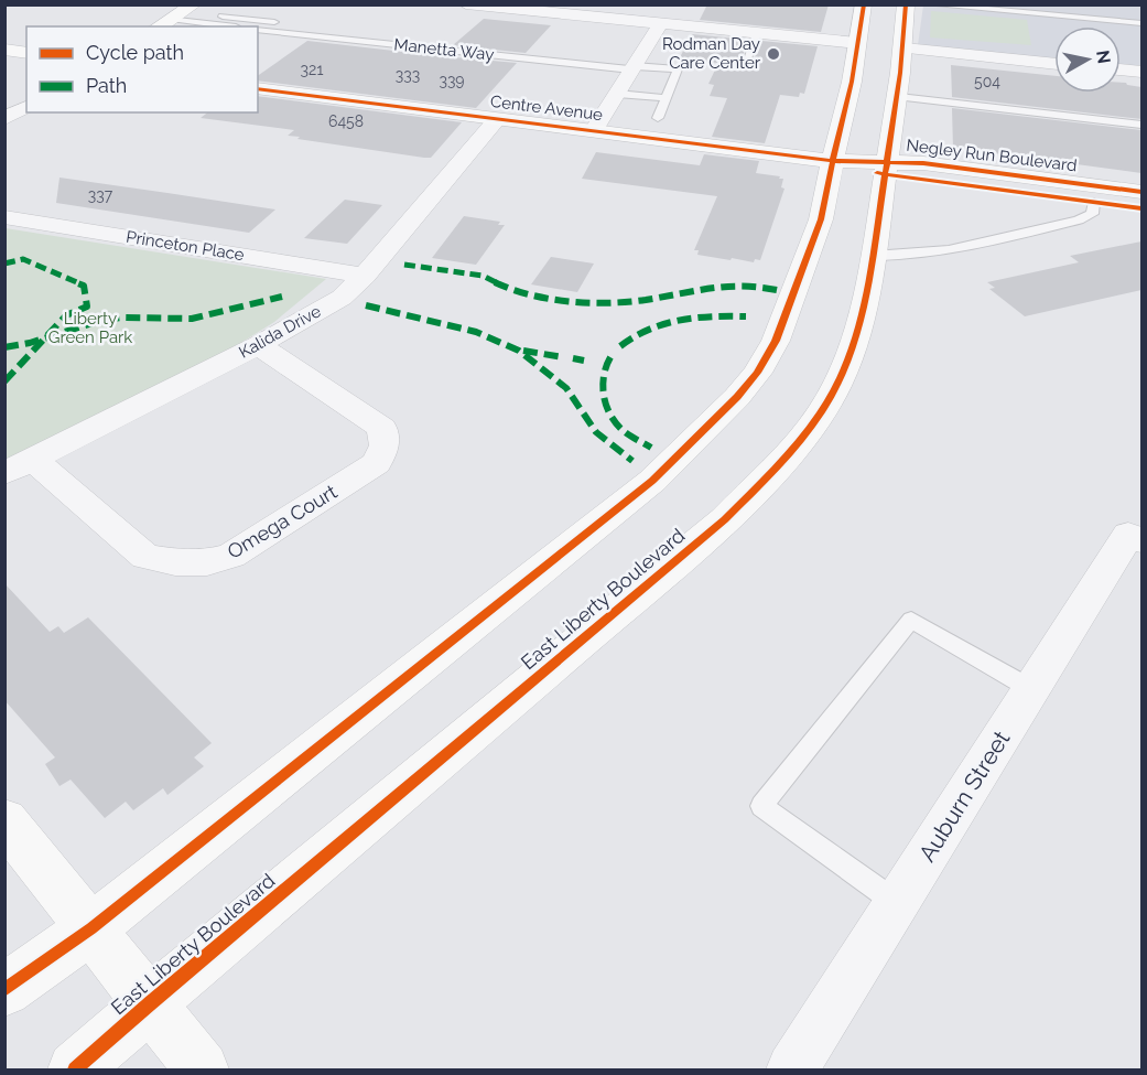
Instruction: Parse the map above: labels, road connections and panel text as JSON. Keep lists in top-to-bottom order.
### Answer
{
  "streets": {
    "main road": ["Centre Avenue", "Negley Run Boulevard", "East Liberty Boulevard"],
    "street": [
      "Princeton Place",
      "Kalida Drive",
      "Omega Court",
      "Auburn Street"
    ],
    "lane": ["Manetta Way"]
  },
  "crossings": [
    ["Centre Avenue", "Negley Run Boulevard"],
    ["Centre Avenue", "Kalida Drive"],
    ["Negley Run Boulevard", "East Liberty Boulevard"],
    ["Princeton Place", "Kalida Drive"],
    ["Kalida Drive", "Omega Court"]
  ],
  "parks": ["Liberty Green Park"],
  "places": ["Rodman Day Care Center"],
  "house_numbers": [
    "321",
    "333",
    "339",
    "504",
    "6458",
    "337"
  ],
  "legend": ["Cycle path", "Path"],
  "north": "right"
}
